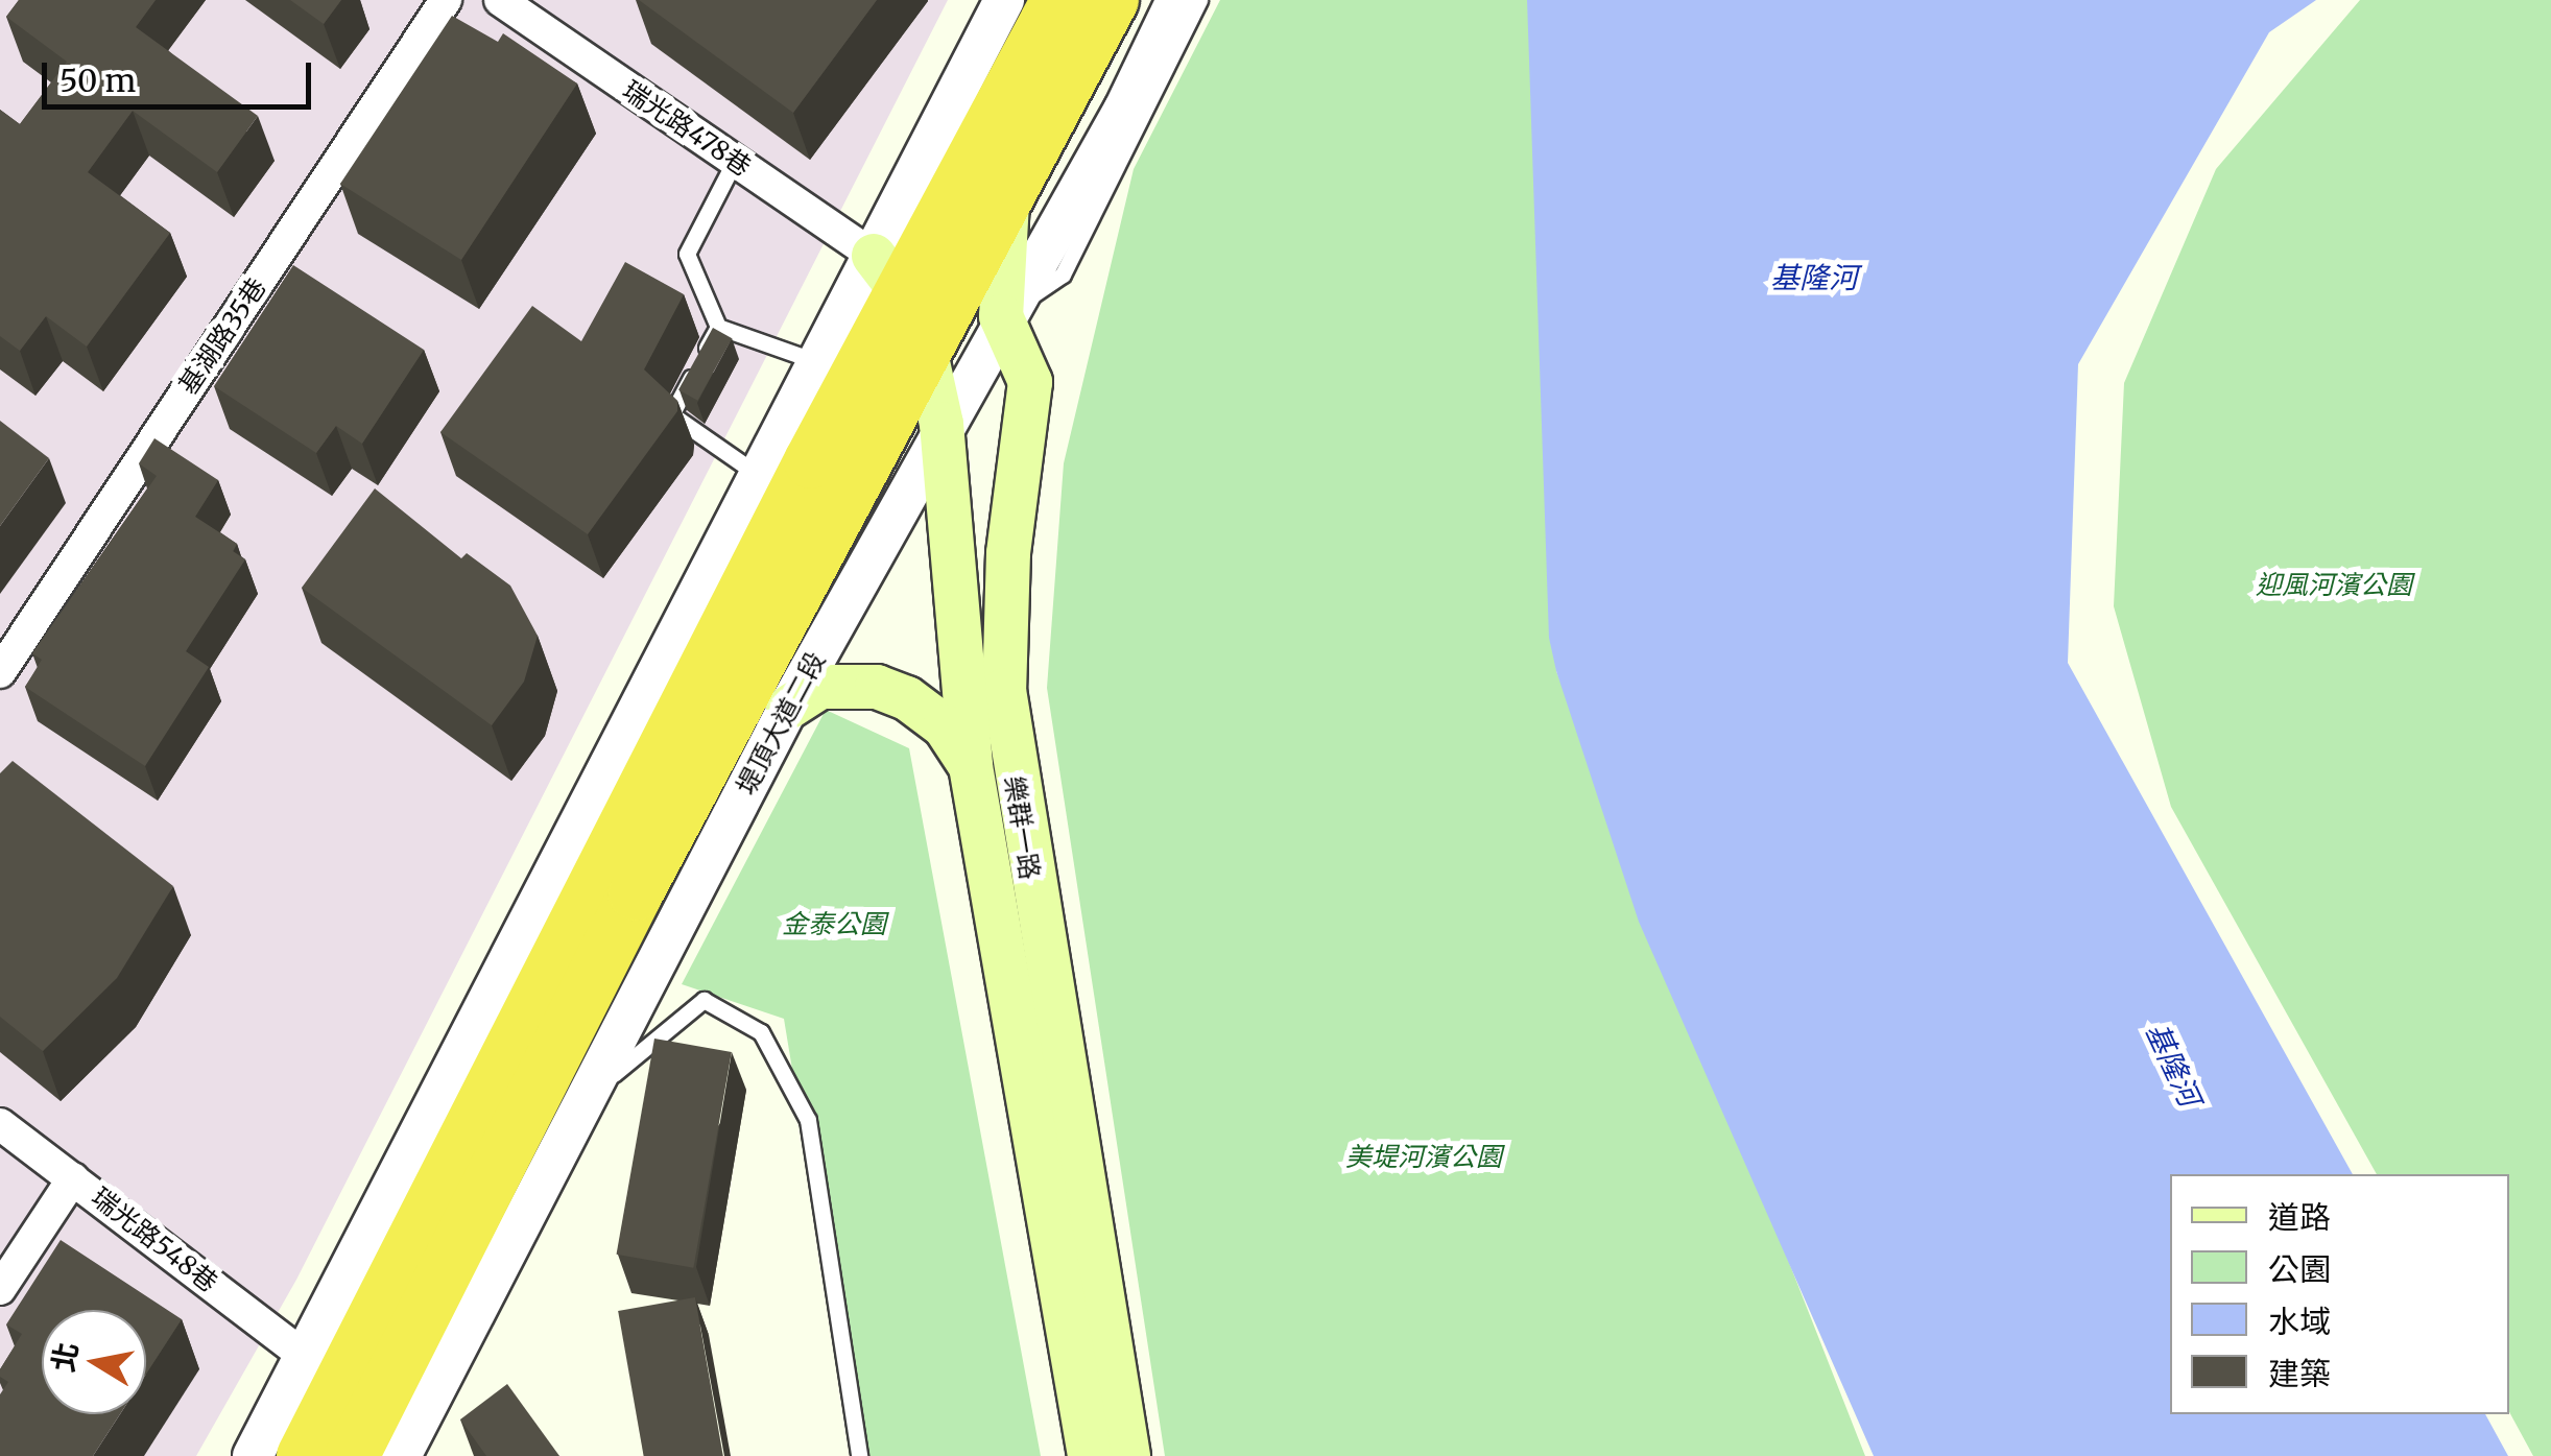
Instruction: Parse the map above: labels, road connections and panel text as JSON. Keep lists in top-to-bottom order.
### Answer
{
  "streets": {
    "highway": ["堤頂大道二段"],
    "main road": ["樂群一路"],
    "street": ["瑞光路478巷", "基湖路35巷", "瑞光路548巷"]
  },
  "crossings": [
    ["瑞光路478巷", "樂群一路"],
    ["堤頂大道二段", "樂群一路"]
  ],
  "water": ["基隆河"],
  "parks": ["迎風河濱公園", "金泰公園", "美堤河濱公園"],
  "legend": [
    "道路",
    "公園",
    "水域",
    "建築"
  ],
  "scale_bar": "50 m",
  "north": "left"
}
